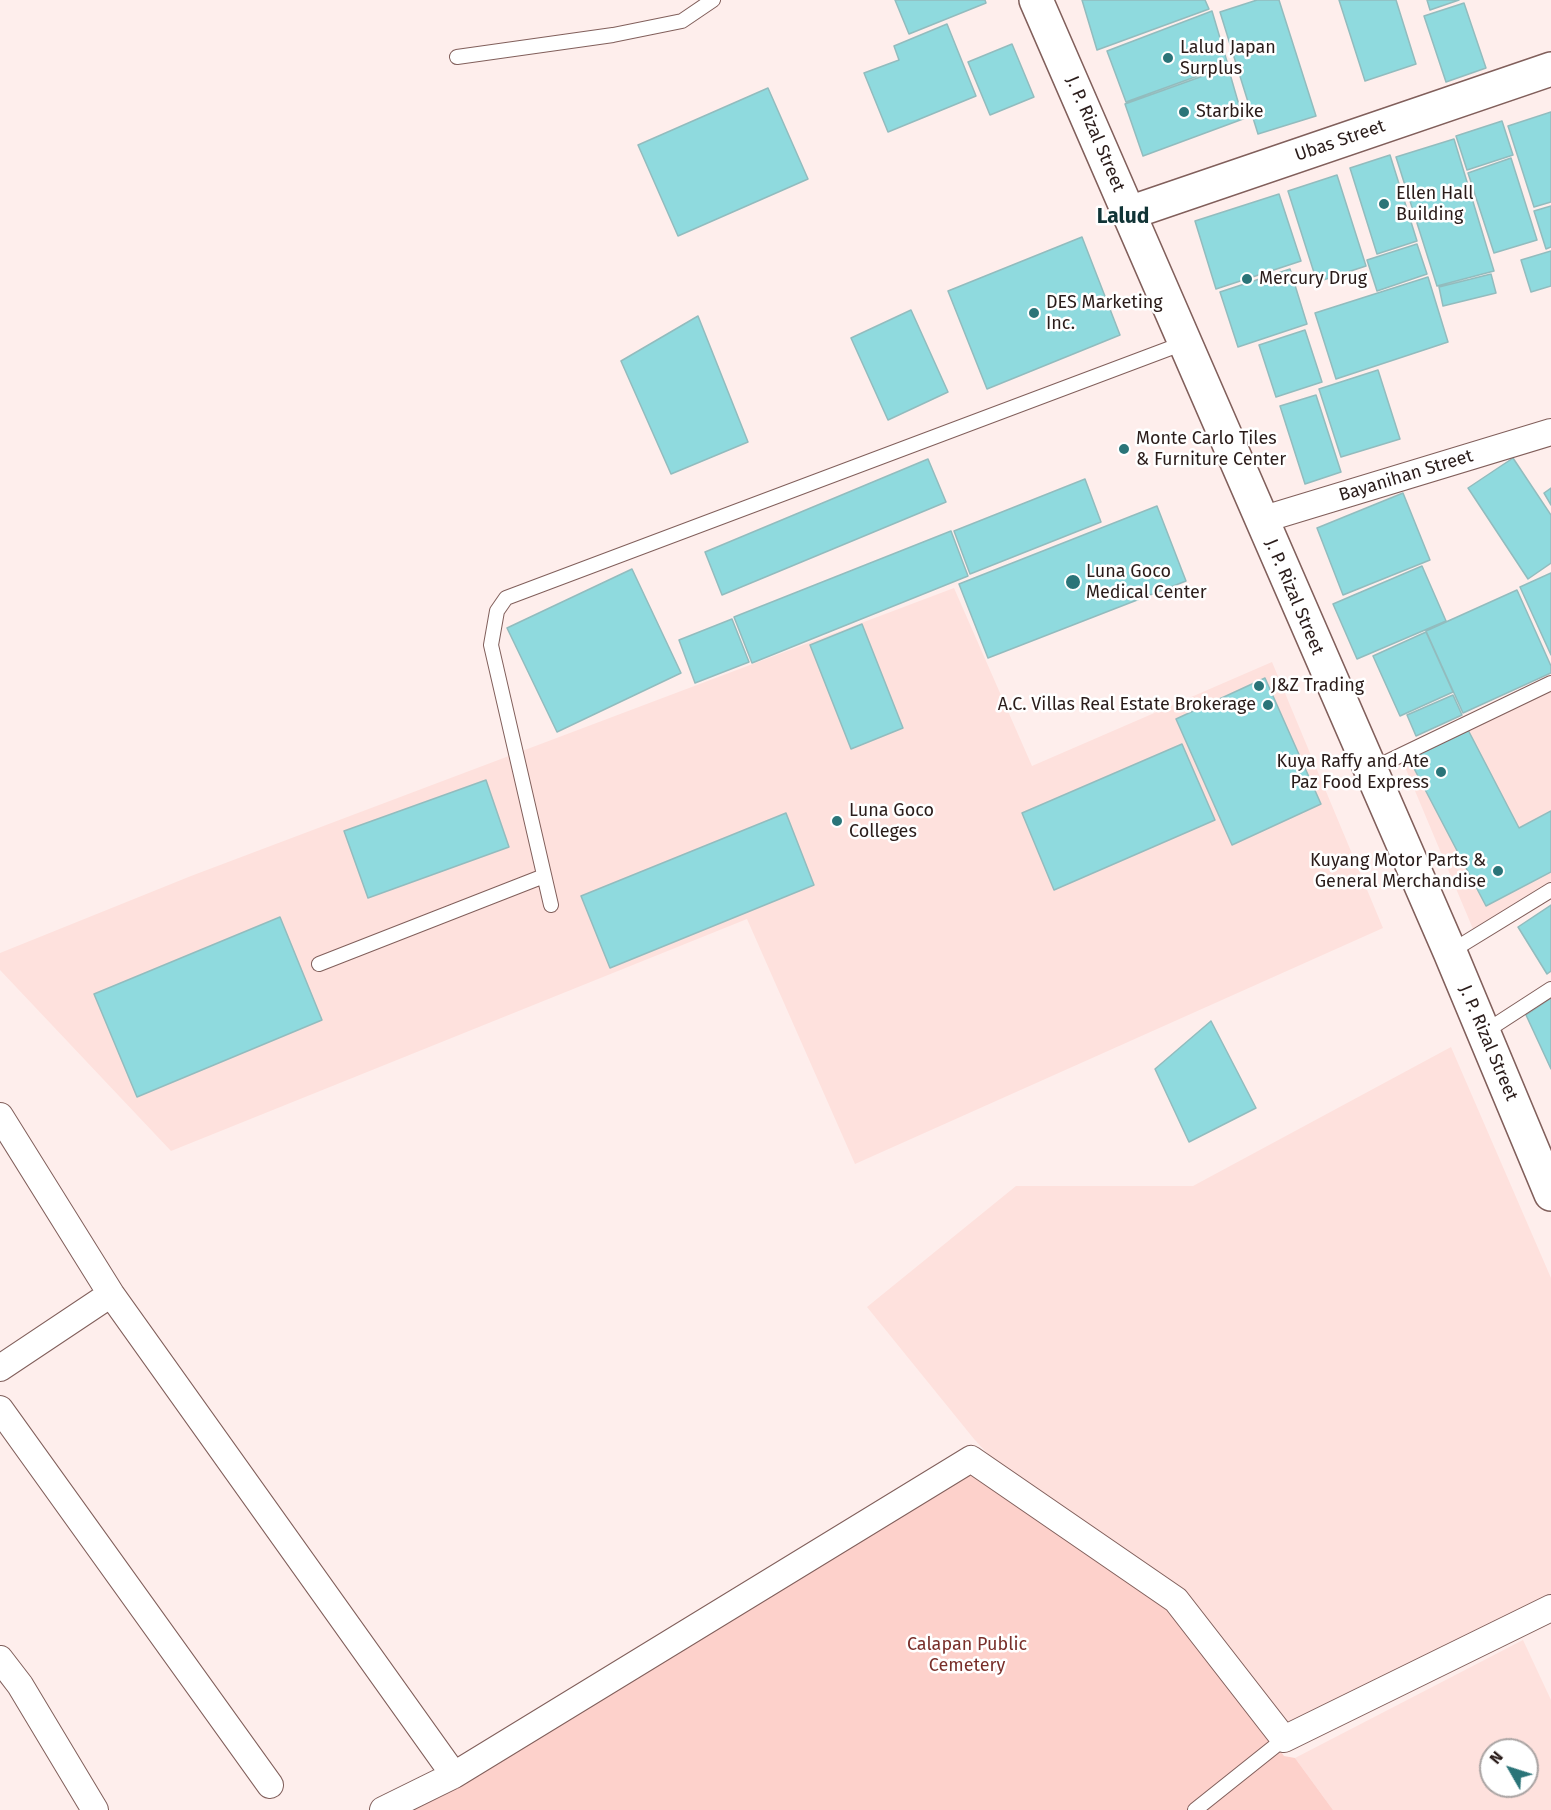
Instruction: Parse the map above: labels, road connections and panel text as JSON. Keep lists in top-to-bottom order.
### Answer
{
  "streets": {
    "main road": ["J. P. Rizal Street", "Ubas Street"],
    "street": ["Bayanihan Street"]
  },
  "crossings": [
    ["J. P. Rizal Street", "Ubas Street"],
    ["J. P. Rizal Street", "Bayanihan Street"]
  ],
  "districts": ["Lalud"],
  "parks": ["Calapan Public Cemetery"],
  "places": [
    "Lalud Japan Surplus",
    "Starbike",
    "Ellen Hall Building",
    "Mercury Drug",
    "DES Marketing Inc.",
    "Monte Carlo Tiles & Furniture Center",
    "Luna Goco Medical Center",
    "J&Z Trading",
    "A.C. Villas Real Estate Brokerage",
    "Kuya Raffy and Ate Paz Food Express",
    "Luna Goco Colleges",
    "Kuyang Motor Parts & General Merchandise"
  ],
  "north": "top left"
}
